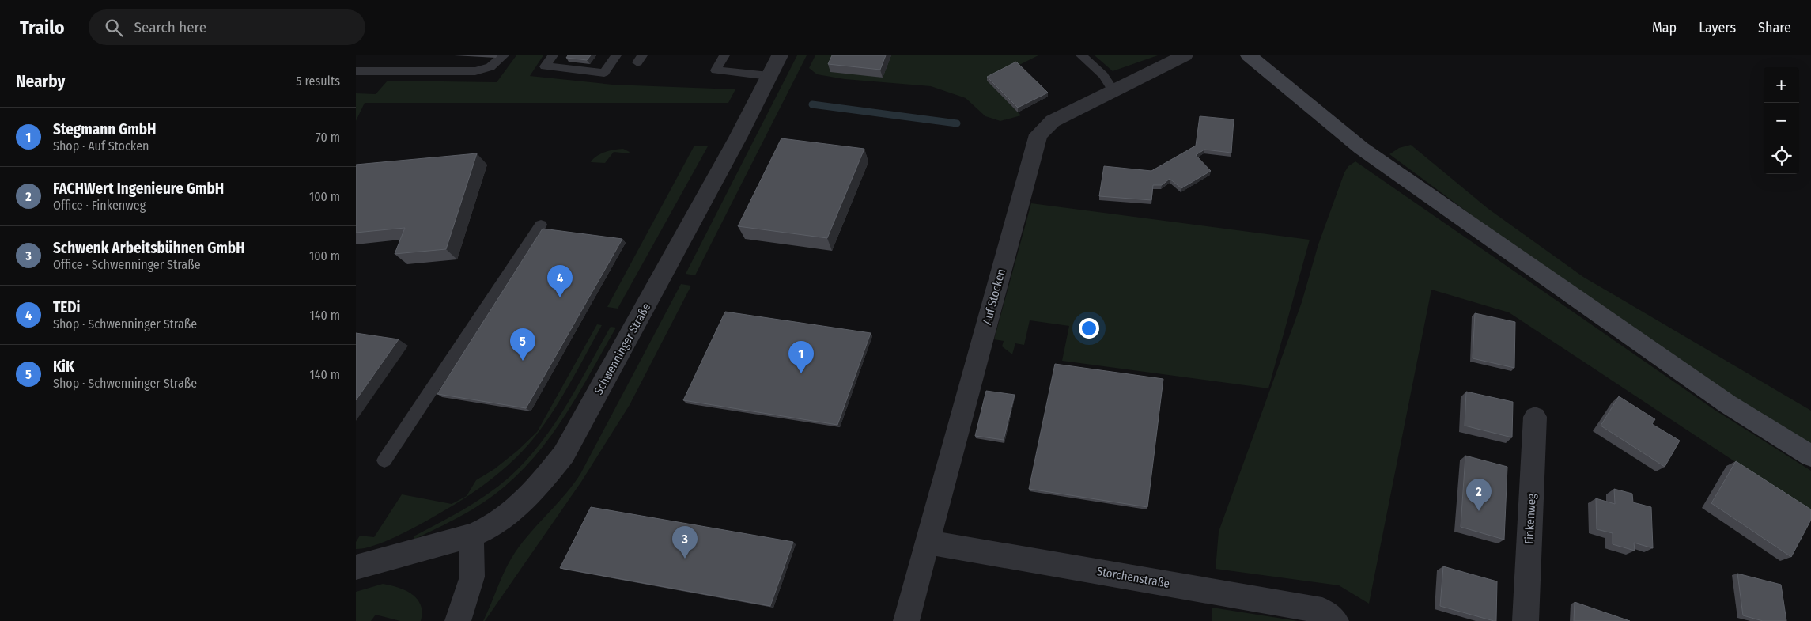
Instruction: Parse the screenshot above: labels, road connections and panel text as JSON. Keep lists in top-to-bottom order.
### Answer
{
  "streets": {
    "street": [
      "Auf Stocken",
      "Schwenninger Straße",
      "Finkenweg",
      "Storchenstraße"
    ]
  },
  "crossings": [
    ["Auf Stocken", "Storchenstraße"]
  ],
  "page": {
    "header": "Trailo",
    "search": "Search here",
    "nav": ["Map", "Layers", "Share"],
    "heading": ["Nearby", "5 results"],
    "map_buttons": ["+", "−"],
    "list": [
      {
        "mark": "1",
        "name": "Stegmann GmbH",
        "note": "Shop · Auf Stocken",
        "value": "70 m"
      },
      {
        "mark": "2",
        "name": "FACHWert Ingenieure GmbH",
        "note": "Office · Finkenweg",
        "value": "100 m"
      },
      {
        "mark": "3",
        "name": "Schwenk Arbeitsbühnen GmbH",
        "note": "Office · Schwenninger Straße",
        "value": "100 m"
      },
      {
        "mark": "4",
        "name": "TEDi",
        "note": "Shop · Schwenninger Straße",
        "value": "140 m"
      },
      {
        "mark": "5",
        "name": "KiK",
        "note": "Shop · Schwenninger Straße",
        "value": "140 m"
      }
    ],
    "pins": [
      "4",
      "5",
      "1",
      "2",
      "3"
    ]
  }
}
